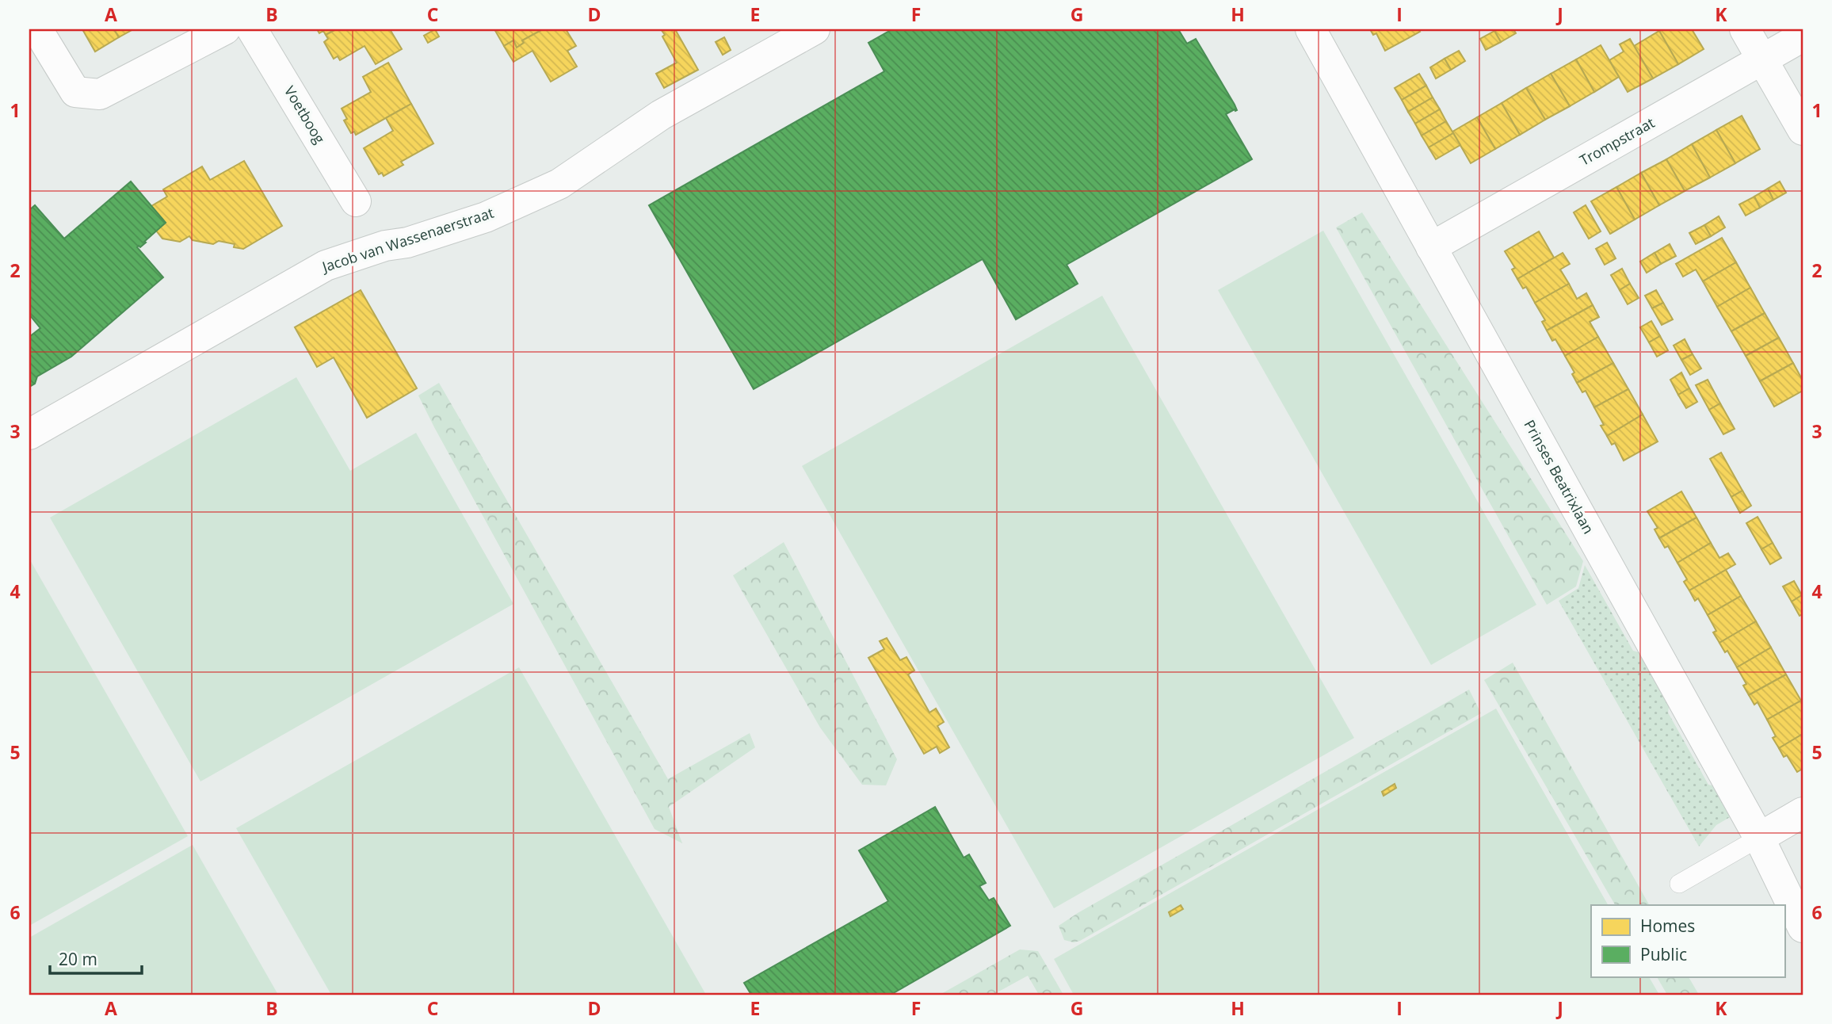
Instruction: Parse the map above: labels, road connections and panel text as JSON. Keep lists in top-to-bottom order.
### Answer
{
  "streets": {
    "street": [
      "Voetboog",
      "Trompstraat",
      "Jacob van Wassenaerstraat",
      "Prinses Beatrixlaan"
    ]
  },
  "crossings": [
    ["Trompstraat", "Prinses Beatrixlaan"]
  ],
  "legend": ["Homes", "Public"],
  "scale_bar": "20 m",
  "grid": {
    "columns": [
      "A",
      "B",
      "C",
      "D",
      "E",
      "F",
      "G",
      "H",
      "I",
      "J",
      "K"
    ],
    "rows": [
      "1",
      "2",
      "3",
      "4",
      "5",
      "6"
    ]
  }
}
